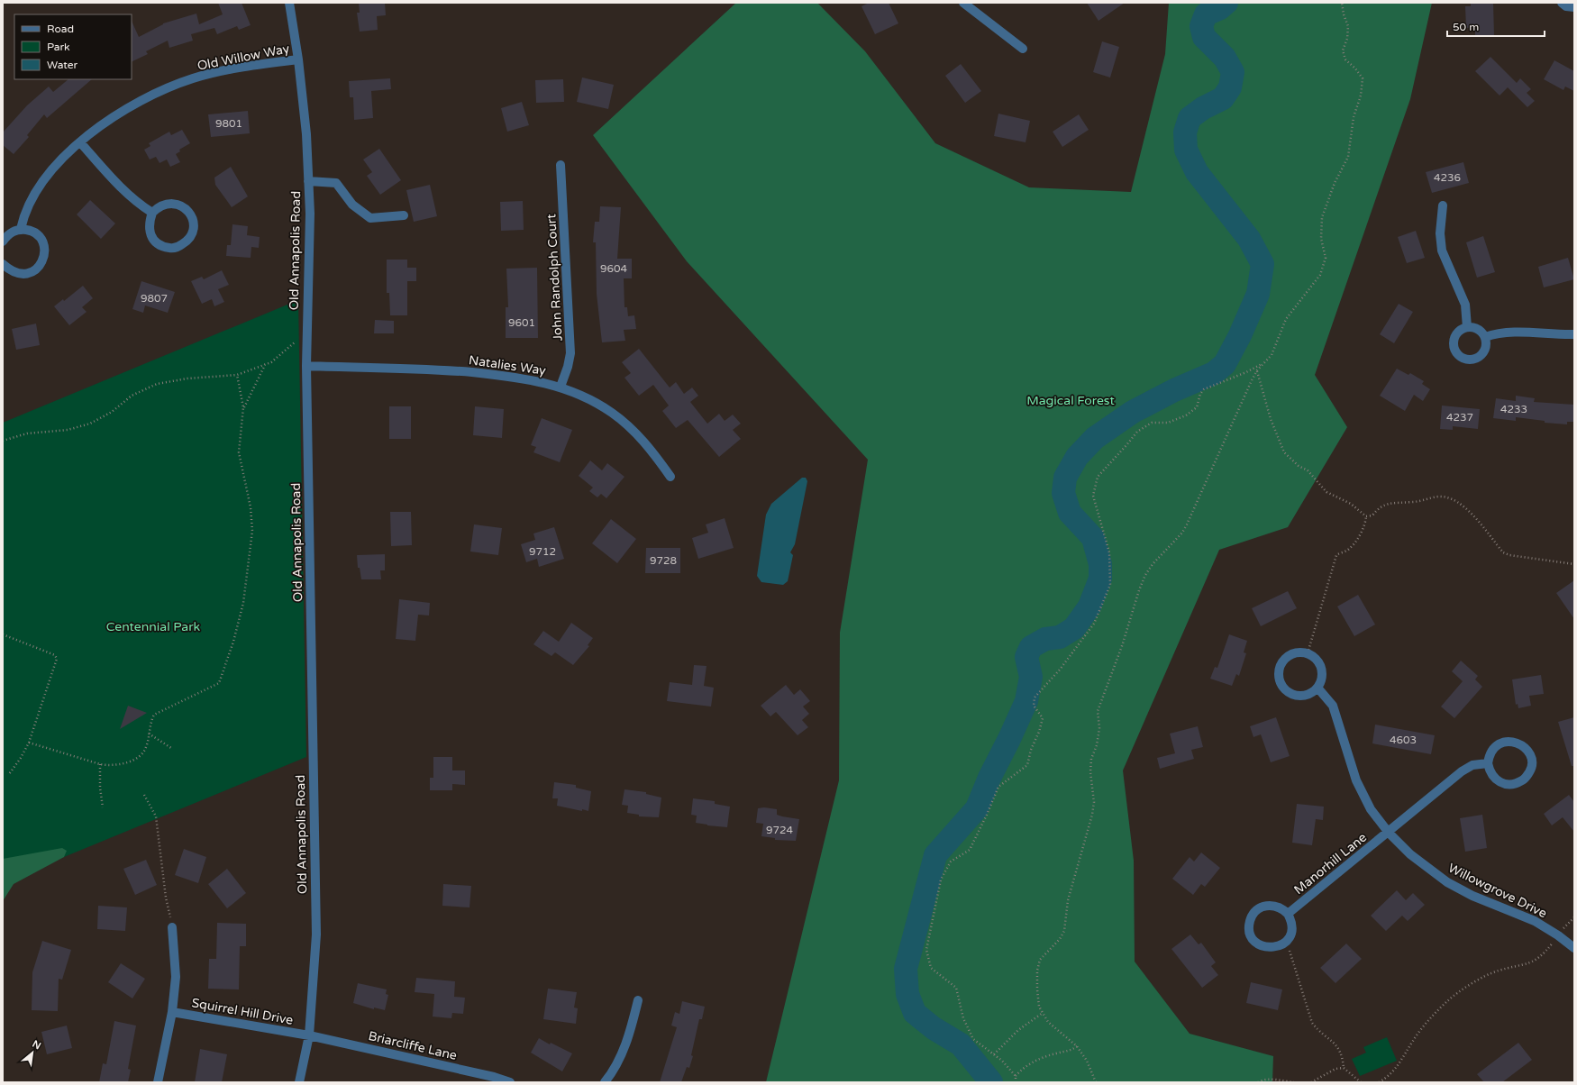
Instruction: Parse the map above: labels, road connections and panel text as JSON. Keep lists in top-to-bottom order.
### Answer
{
  "streets": {
    "street": [
      "Old Willow Way",
      "Old Annapolis Road",
      "John Randolph Court",
      "Natalies Way",
      "Manorhill Lane",
      "Willowgrove Drive",
      "Squirrel Hill Drive",
      "Briarcliffe Lane"
    ]
  },
  "crossings": [
    ["Old Willow Way", "Old Annapolis Road"],
    ["Old Annapolis Road", "Natalies Way"],
    ["Old Annapolis Road", "Squirrel Hill Drive"],
    ["Old Annapolis Road", "Briarcliffe Lane"],
    ["John Randolph Court", "Natalies Way"],
    ["Manorhill Lane", "Willowgrove Drive"],
    ["Squirrel Hill Drive", "Briarcliffe Lane"]
  ],
  "parks": ["Magical Forest", "Centennial Park"],
  "house_numbers": [
    "9801",
    "4236",
    "9604",
    "9807",
    "9601",
    "4233",
    "4237",
    "9712",
    "9728",
    "4603",
    "9724"
  ],
  "legend": ["Road", "Park", "Water"],
  "scale_bar": "50 m",
  "north": "top right"
}
